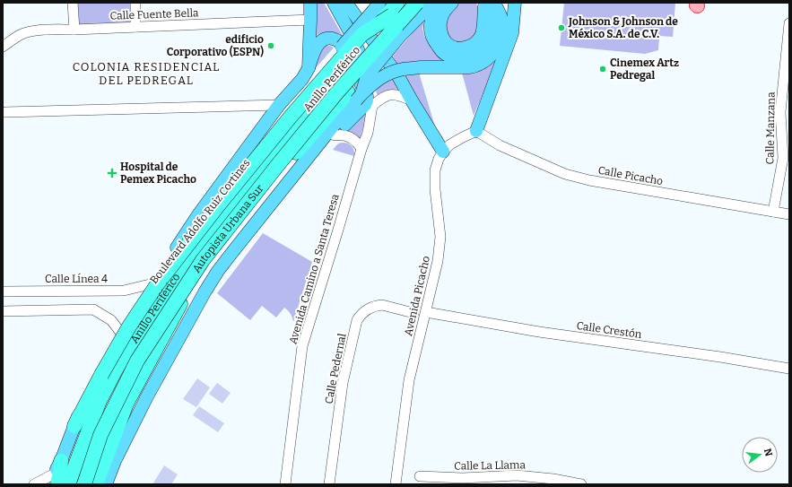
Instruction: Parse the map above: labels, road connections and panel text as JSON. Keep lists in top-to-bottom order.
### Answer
{
  "streets": {
    "highway": ["Anillo Periférico", "Autopista Urbana Sur"],
    "main road": ["Boulevard Adolfo Ruiz Cortines"],
    "street": [
      "Calle Fuente Bella",
      "Calle Manzana",
      "Calle Picacho",
      "Avenida Camino a Santa Teresa",
      "Calle Línea 4",
      "Avenida Picacho",
      "Calle Crestón",
      "Calle Pedernal",
      "Calle La Llama"
    ]
  },
  "crossings": [
    ["Anillo Periférico", "Boulevard Adolfo Ruiz Cortines"],
    ["Anillo Periférico", "Autopista Urbana Sur"],
    ["Calle Manzana", "Calle Picacho"],
    ["Calle Picacho", "Avenida Picacho"],
    ["Boulevard Adolfo Ruiz Cortines", "Autopista Urbana Sur"],
    ["Boulevard Adolfo Ruiz Cortines", "Calle Línea 4"],
    ["Avenida Picacho", "Calle Crestón"]
  ],
  "districts": ["COLONIA RESIDENCIAL DEL PEDREGAL"],
  "places": {
    "other": ["Johnson & Johnson de México S.A. de C.V.", "edificio Corporativo (ESPN)", "Cinemex Artz Pedregal"],
    "health": ["Hospital de Pemex Picacho"]
  },
  "north": "right"
}
